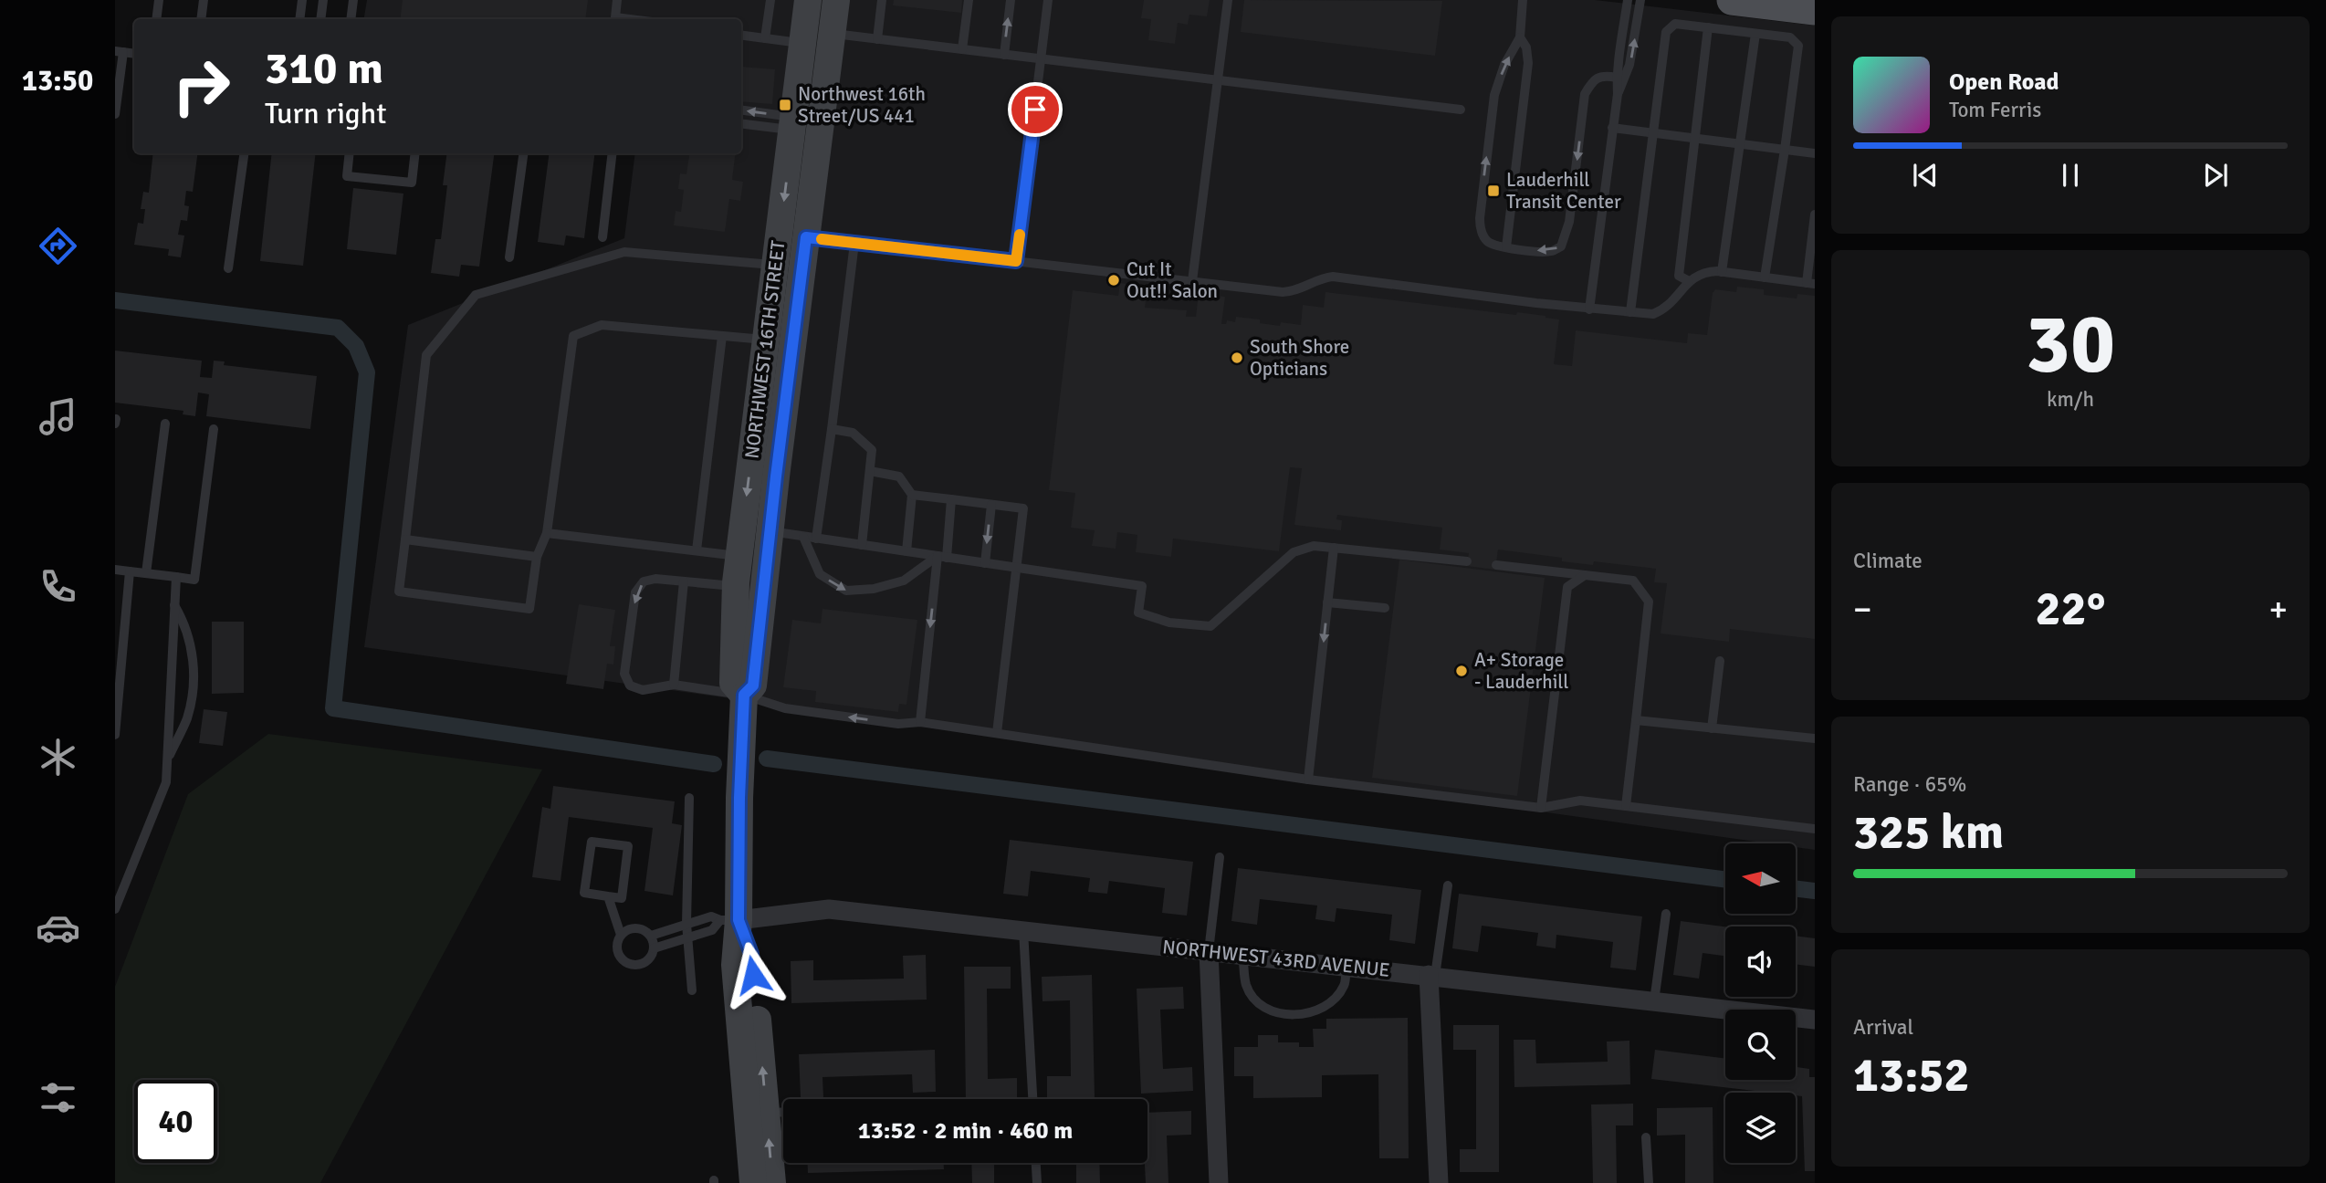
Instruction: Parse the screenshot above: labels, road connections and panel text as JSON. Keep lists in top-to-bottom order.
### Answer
{
  "streets": {
    "street": ["NORTHWEST 16TH STREET", "NORTHWEST 43RD AVENUE"]
  },
  "crossings": [
    ["NORTHWEST 16TH STREET", "NORTHWEST 43RD AVENUE"]
  ],
  "places": {
    "transit": ["Northwest 16th Street/US 441", "Lauderhill Transit Center"],
    "other": ["Cut It Out!! Salon", "South Shore Opticians", "A+ Storage - Lauderhill"]
  },
  "north": "left",
  "page": {
    "tabs": "13:50",
    "turn": ["310 m", "Turn right"],
    "song": ["Open Road", "Tom Ferris"],
    "tile": [
      ["30", "km/h"],
      "Climate",
      ["Range · 65%", "325 km"],
      ["Arrival", "13:52"]
    ],
    "heat": ["−", "22°", "+"],
    "limit": "40",
    "trip": "13:52 · 2 min · 460 m"
  }
}
